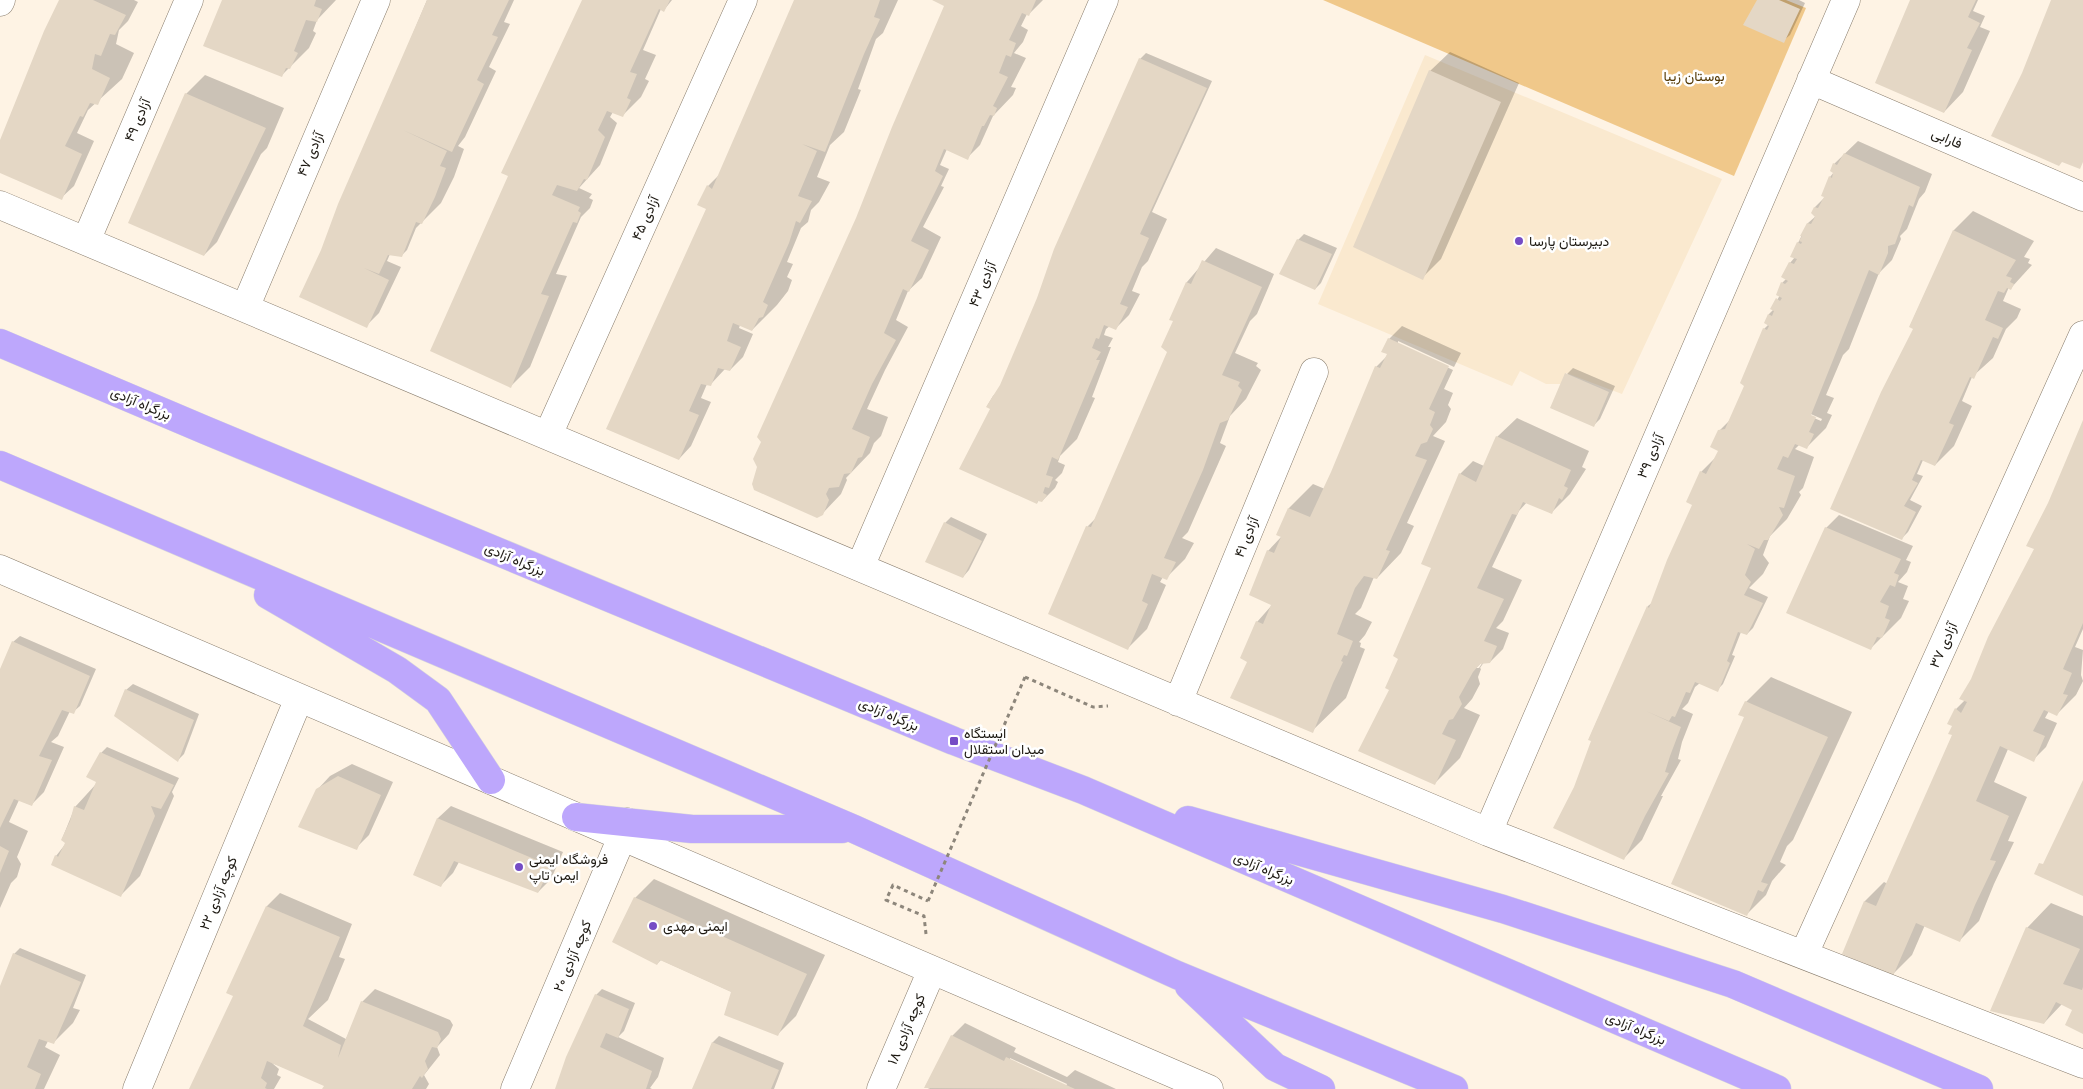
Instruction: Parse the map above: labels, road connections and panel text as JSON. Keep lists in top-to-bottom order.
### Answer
{
  "streets": {
    "highway": ["بزرگراه آزادی"],
    "street": [
      "۴۹ آزادی",
      "فارابی",
      "۴۷ آزادی",
      "۴۵ آزادی",
      "۴۳ آزادی",
      "۳۹ آزادی",
      "۴۱ آزادی",
      "۳۷ آزادی",
      "کوچه آزادی ۲۲",
      "کوچه آزادی ۲۰",
      "کوچه آزادی ۱۸"
    ]
  },
  "crossings": [
    ["فارابی", "۳۹ آزادی"]
  ],
  "parks": ["بوستان زیبا"],
  "places": {
    "other": ["دبیرستان پارسا", "فروشگاه ایمنی ایمن تاپ", "ایمنی مهدی"],
    "transit": ["ایستگاه میدان استقلال"]
  }
}
